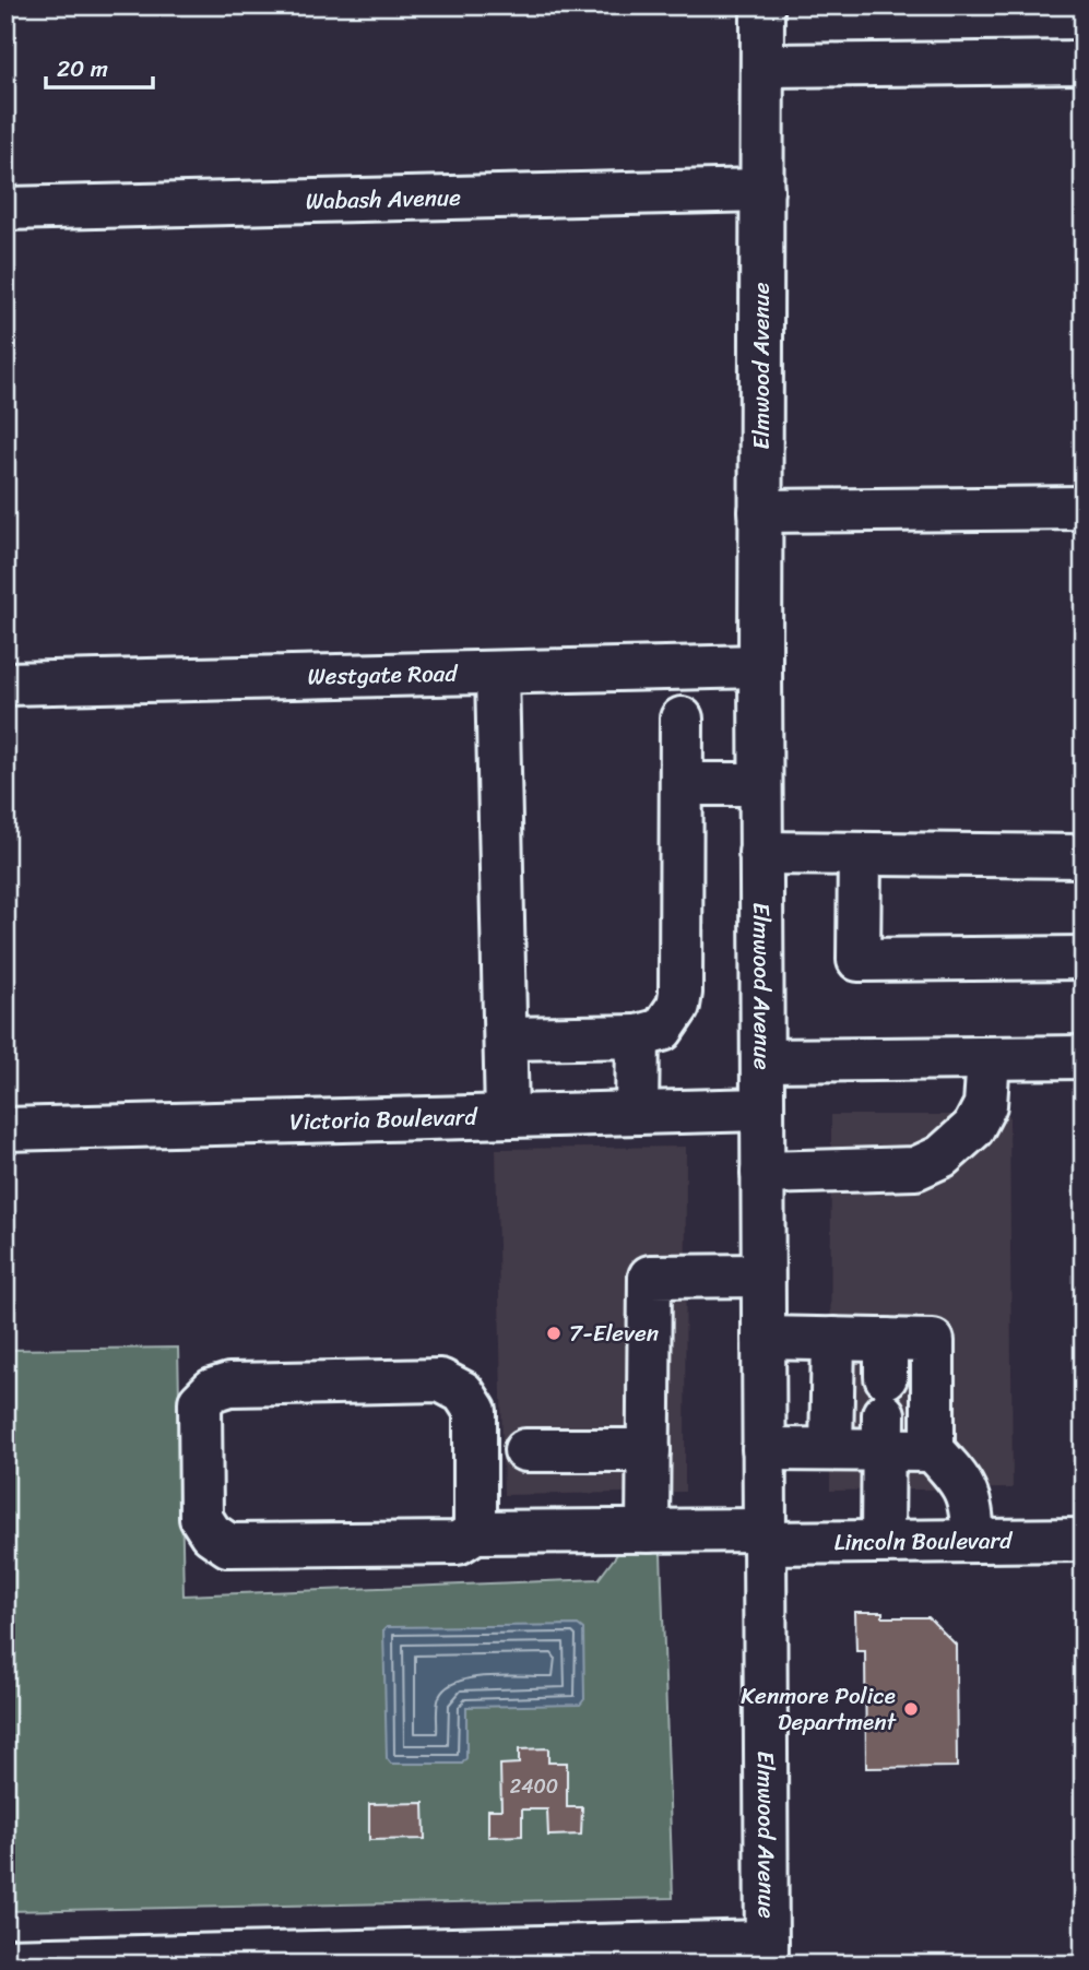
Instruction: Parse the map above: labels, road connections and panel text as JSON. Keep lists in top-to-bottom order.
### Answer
{
  "streets": {
    "street": [
      "Wabash Avenue",
      "Elmwood Avenue",
      "Westgate Road",
      "Victoria Boulevard",
      "Lincoln Boulevard"
    ]
  },
  "crossings": [
    ["Wabash Avenue", "Elmwood Avenue"],
    ["Elmwood Avenue", "Westgate Road"],
    ["Elmwood Avenue", "Victoria Boulevard"],
    ["Elmwood Avenue", "Lincoln Boulevard"]
  ],
  "places": ["7-Eleven", "Kenmore Police Department"],
  "house_numbers": ["2400"],
  "scale_bar": "20 m"
}
